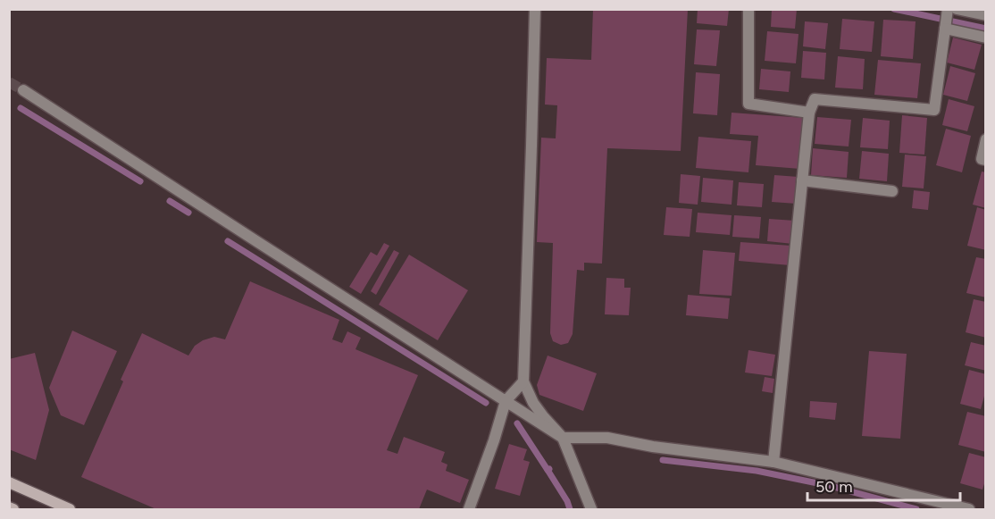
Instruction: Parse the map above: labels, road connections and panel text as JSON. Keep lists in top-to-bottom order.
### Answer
{
  "scale_bar": "50 m"
}
